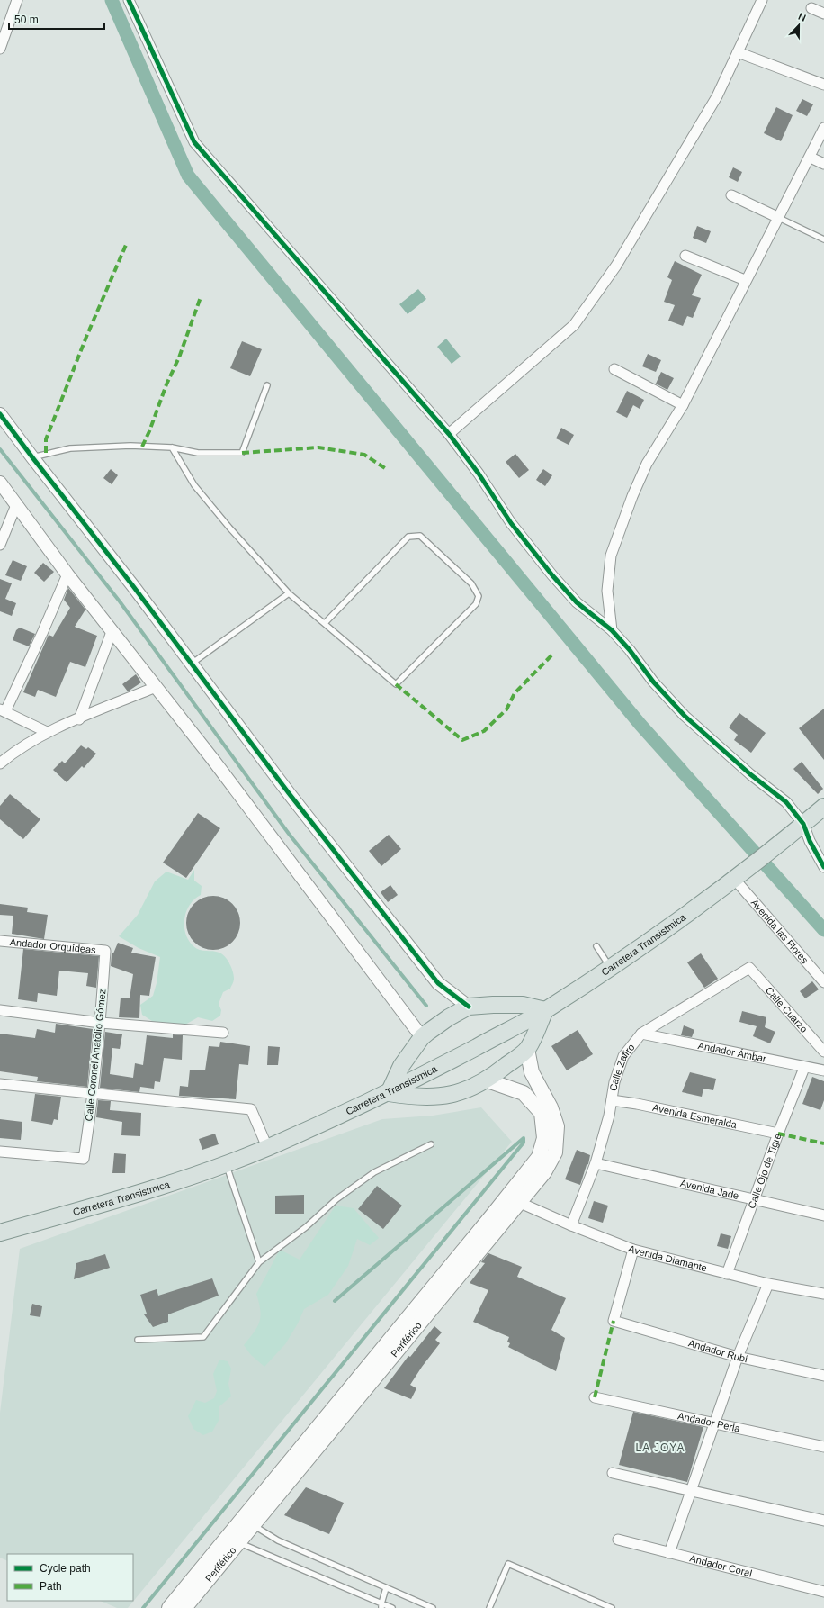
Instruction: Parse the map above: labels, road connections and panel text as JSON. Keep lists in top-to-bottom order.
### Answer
{
  "streets": {
    "main road": ["Carretera Transistmica", "Periférico"],
    "street": [
      "Avenida las Flores",
      "Andador Orquídeas",
      "Calle Cuarzo",
      "Andador Ámbar",
      "Calle Coronel Anatolio Gómez",
      "Calle Zafiro",
      "Avenida Esmeralda",
      "Calle Ojo de Tigre",
      "Avenida Jade",
      "Avenida Diamante",
      "Andador Rubí",
      "Andador Perla",
      "Andador Coral"
    ]
  },
  "crossings": [
    ["Avenida las Flores", "Carretera Transistmica"],
    ["Andador Orquídeas", "Calle Coronel Anatolio Gómez"],
    ["Calle Cuarzo", "Calle Zafiro"],
    ["Andador Ámbar", "Calle Zafiro"],
    ["Andador Ámbar", "Calle Ojo de Tigre"],
    ["Calle Zafiro", "Avenida Esmeralda"],
    ["Calle Zafiro", "Avenida Jade"],
    ["Calle Zafiro", "Avenida Diamante"],
    ["Avenida Esmeralda", "Calle Ojo de Tigre"],
    ["Calle Ojo de Tigre", "Avenida Jade"],
    ["Calle Ojo de Tigre", "Avenida Diamante"],
    ["Avenida Diamante", "Periférico"],
    ["Avenida Diamante", "Andador Rubí"]
  ],
  "districts": ["LA JOYA"],
  "legend": ["Cycle path", "Path"],
  "scale_bar": "50 m",
  "north": "top"
}
